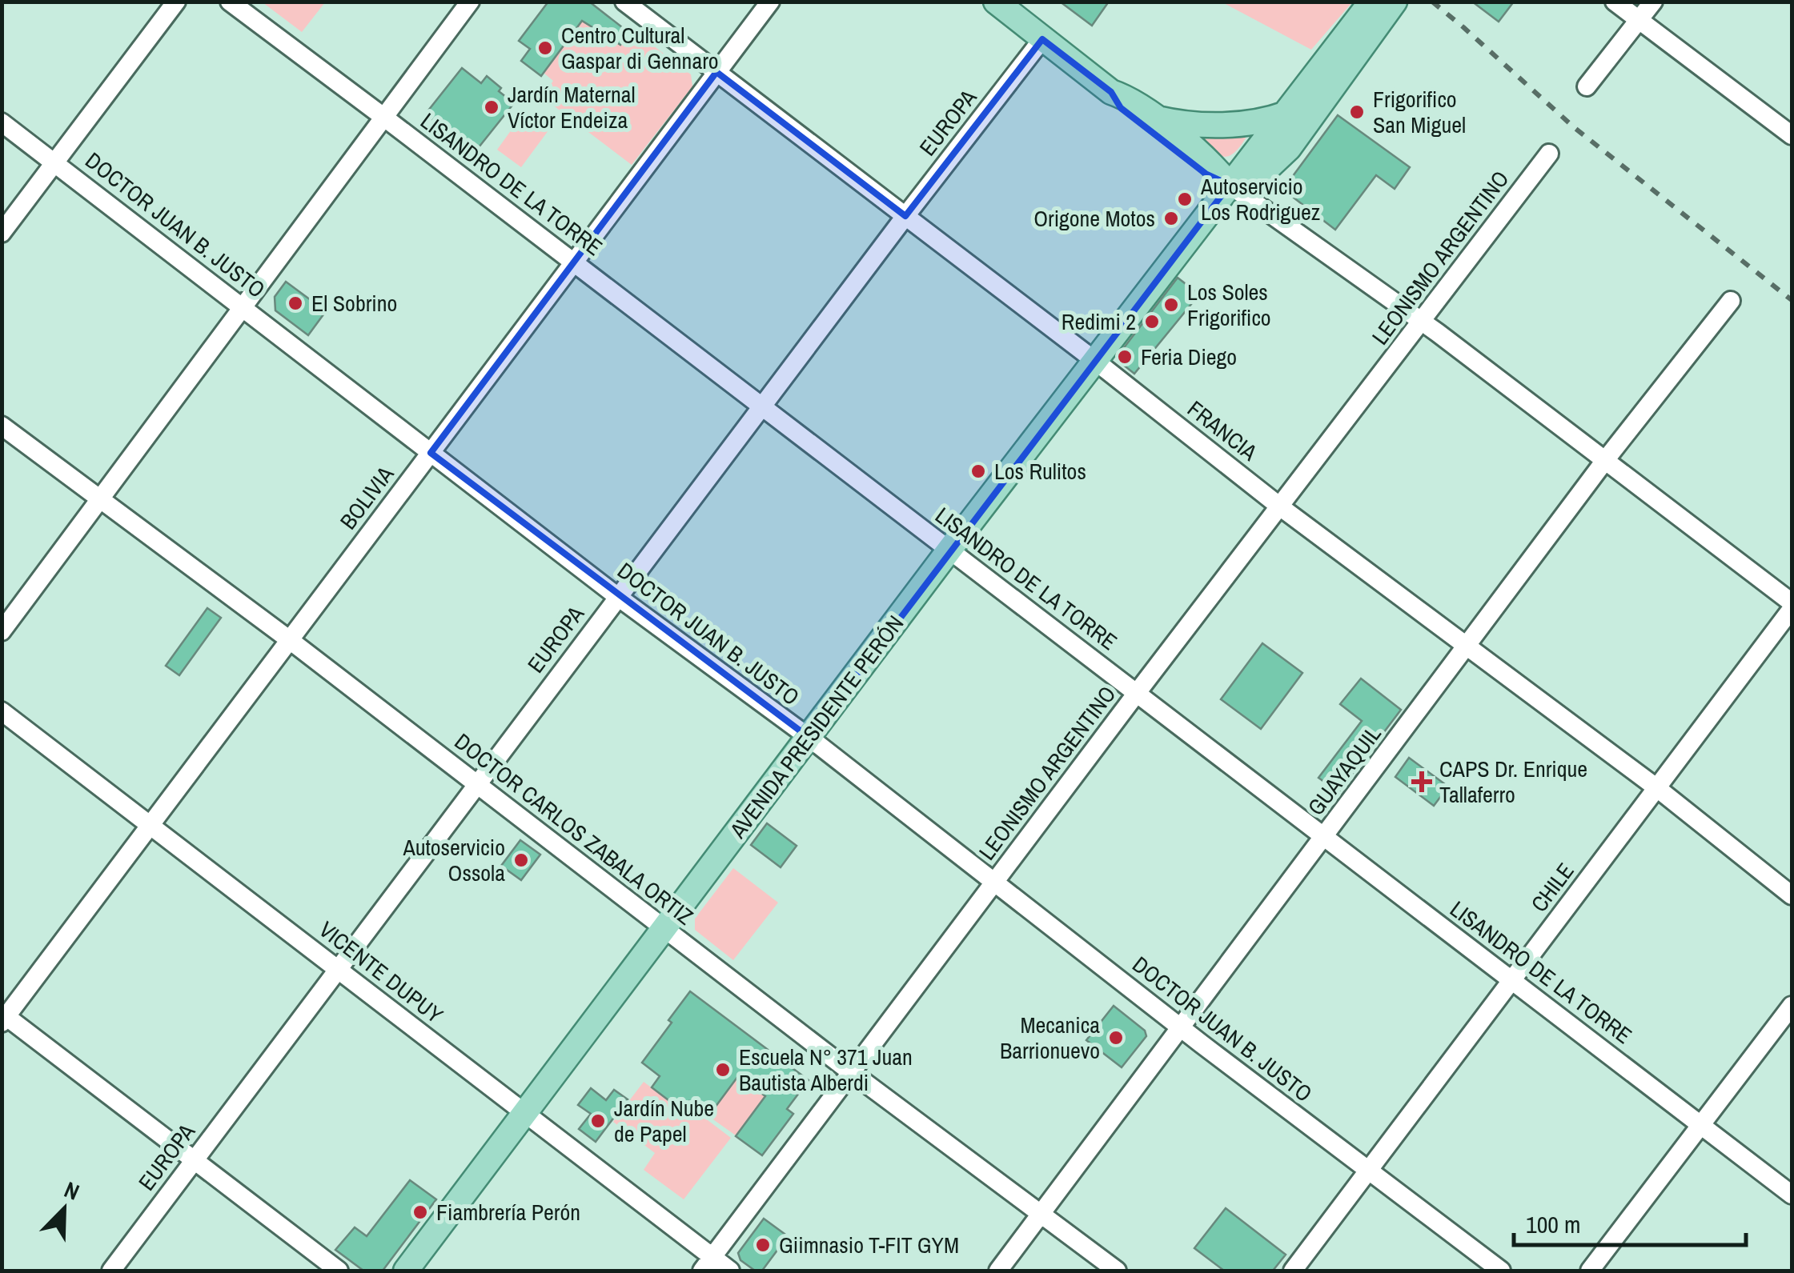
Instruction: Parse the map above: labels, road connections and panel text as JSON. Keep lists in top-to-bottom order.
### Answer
{
  "streets": {
    "main road": ["AVENIDA PRESIDENTE PERÓN"],
    "street": [
      "EUROPA",
      "LISANDRO DE LA TORRE",
      "DOCTOR JUAN B. JUSTO",
      "LEONISMO ARGENTINO",
      "FRANCIA",
      "BOLIVIA",
      "GUAYAQUIL",
      "DOCTOR CARLOS ZABALA ORTIZ",
      "CHILE",
      "VICENTE DUPUY"
    ]
  },
  "crossings": [
    ["EUROPA", "LISANDRO DE LA TORRE"],
    ["EUROPA", "DOCTOR JUAN B. JUSTO"],
    ["EUROPA", "FRANCIA"],
    ["EUROPA", "DOCTOR CARLOS ZABALA ORTIZ"],
    ["EUROPA", "VICENTE DUPUY"],
    ["LISANDRO DE LA TORRE", "LEONISMO ARGENTINO"],
    ["LISANDRO DE LA TORRE", "BOLIVIA"],
    ["LISANDRO DE LA TORRE", "AVENIDA PRESIDENTE PERÓN"],
    ["LISANDRO DE LA TORRE", "GUAYAQUIL"],
    ["LISANDRO DE LA TORRE", "CHILE"],
    ["DOCTOR JUAN B. JUSTO", "LEONISMO ARGENTINO"],
    ["DOCTOR JUAN B. JUSTO", "BOLIVIA"],
    ["DOCTOR JUAN B. JUSTO", "AVENIDA PRESIDENTE PERÓN"],
    ["DOCTOR JUAN B. JUSTO", "GUAYAQUIL"],
    ["DOCTOR JUAN B. JUSTO", "CHILE"],
    ["LEONISMO ARGENTINO", "FRANCIA"],
    ["LEONISMO ARGENTINO", "DOCTOR CARLOS ZABALA ORTIZ"],
    ["LEONISMO ARGENTINO", "VICENTE DUPUY"],
    ["FRANCIA", "BOLIVIA"],
    ["FRANCIA", "AVENIDA PRESIDENTE PERÓN"],
    ["FRANCIA", "GUAYAQUIL"],
    ["FRANCIA", "CHILE"],
    ["BOLIVIA", "DOCTOR CARLOS ZABALA ORTIZ"],
    ["BOLIVIA", "VICENTE DUPUY"],
    ["AVENIDA PRESIDENTE PERÓN", "DOCTOR CARLOS ZABALA ORTIZ"],
    ["AVENIDA PRESIDENTE PERÓN", "VICENTE DUPUY"],
    ["GUAYAQUIL", "DOCTOR CARLOS ZABALA ORTIZ"]
  ],
  "places": {
    "other": [
      "Centro Cultural Gaspar di Gennaro",
      "Jardín Maternal Víctor Endeiza",
      "Frigorifico San Miguel",
      "Autoservicio Los Rodriguez",
      "Origone Motos",
      "El Sobrino",
      "Los Soles Frigorifico",
      "Redimi 2",
      "Feria Diego",
      "Los Rulitos",
      "Autoservicio Ossola",
      "Mecanica Barrionuevo",
      "Escuela N° 371 Juan Bautista Alberdi",
      "Jardín Nube de Papel",
      "Fiambrería Perón",
      "Giimnasio T-FIT GYM"
    ],
    "health": ["CAPS Dr. Enrique Tallaferro"]
  },
  "scale_bar": "100 m",
  "north": "top right"
}
